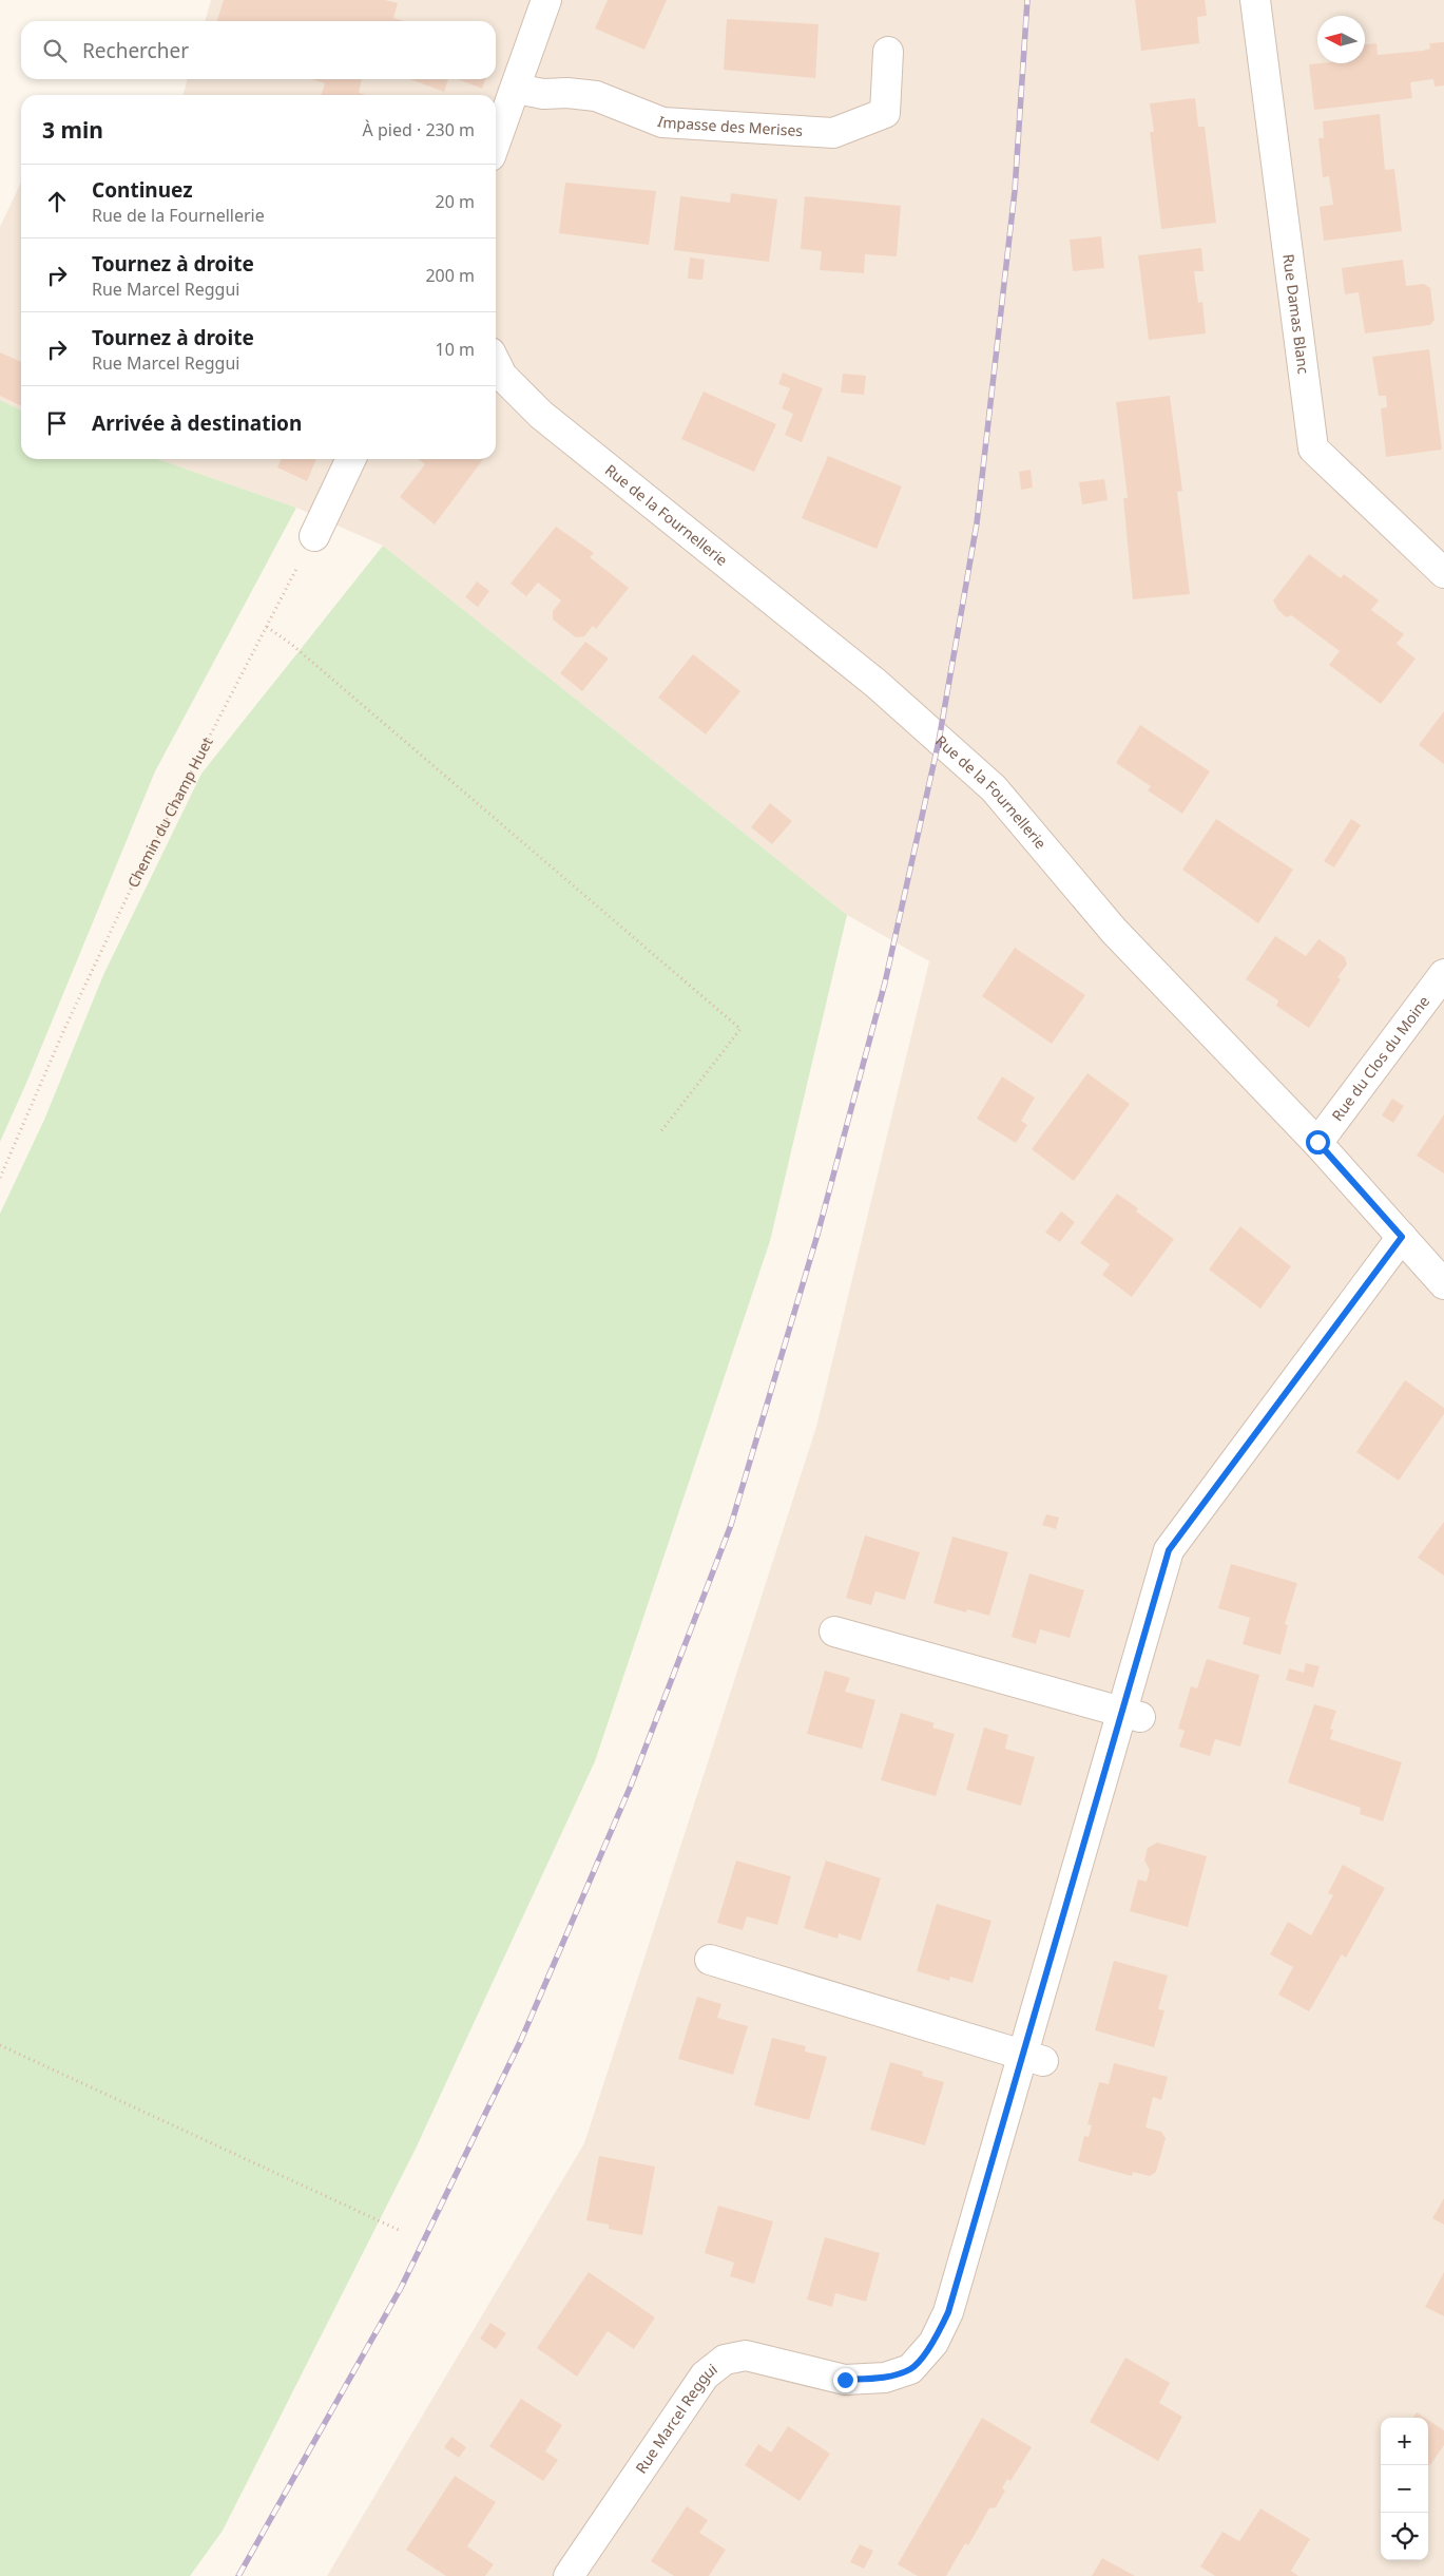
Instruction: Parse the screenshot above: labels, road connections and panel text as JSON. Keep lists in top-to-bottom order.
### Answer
{
  "streets": {
    "street": [
      "Impasse des Merises",
      "Rue Damas Blanc",
      "Rue de la Fournellerie",
      "Rue du Clos du Moine",
      "Rue Marcel Reggui"
    ],
    "path": ["Chemin du Champ Huet"]
  },
  "crossings": [
    ["Rue de la Fournellerie", "Rue du Clos du Moine"],
    ["Rue de la Fournellerie", "Rue Marcel Reggui"]
  ],
  "north": "left",
  "page": {
    "search": "Rechercher",
    "heading": ["3 min", "À pied · 230 m"],
    "list": [
      ["Continuez", "Rue de la Fournellerie", "20 m"],
      ["Tournez à droite", "Rue Marcel Reggui", "200 m"],
      ["Tournez à droite", "Rue Marcel Reggui", "10 m"],
      "Arrivée à destination"
    ],
    "map_buttons": ["+", "−"]
  }
}
